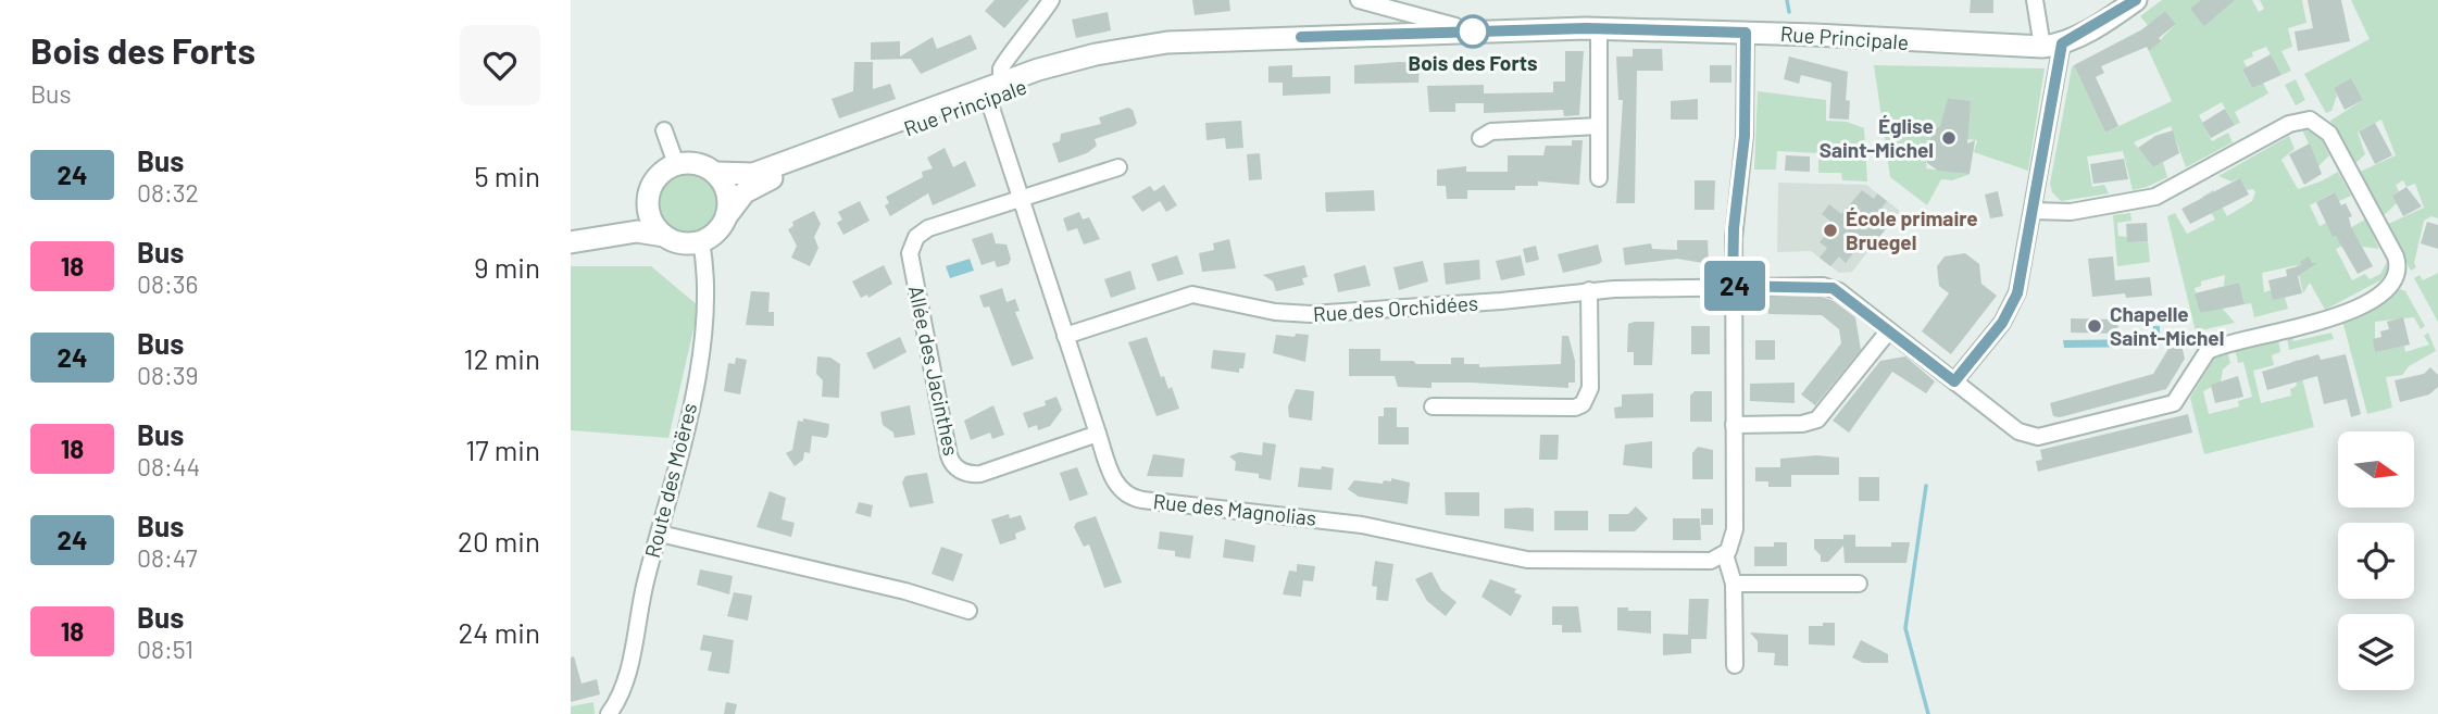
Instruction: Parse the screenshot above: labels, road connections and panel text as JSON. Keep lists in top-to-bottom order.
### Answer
{
  "streets": {
    "street": [
      "Rue Principale",
      "Rue des Orchidées",
      "Allée des Jacinthes",
      "Route des Moëres",
      "Rue des Magnolias"
    ]
  },
  "crossings": [
    ["Rue Principale", "Route des Moëres"],
    ["Rue Principale", "Rue des Magnolias"],
    ["Rue des Orchidées", "Rue des Magnolias"],
    ["Allée des Jacinthes", "Rue des Magnolias"]
  ],
  "places": [
    "Bois des Forts",
    "Église Saint-Michel",
    "École primaire Bruegel",
    "Chapelle Saint-Michel"
  ],
  "lines": ["bus line 24"],
  "north": "right",
  "page": {
    "heading": ["Bois des Forts", "Bus"],
    "on_map": "24",
    "list": [
      {
        "mark": "24",
        "name": "Bus",
        "note": "08:32",
        "value": "5 min"
      },
      {
        "mark": "18",
        "name": "Bus",
        "note": "08:36",
        "value": "9 min"
      },
      {
        "mark": "24",
        "name": "Bus",
        "note": "08:39",
        "value": "12 min"
      },
      {
        "mark": "18",
        "name": "Bus",
        "note": "08:44",
        "value": "17 min"
      },
      {
        "mark": "24",
        "name": "Bus",
        "note": "08:47",
        "value": "20 min"
      },
      {
        "mark": "18",
        "name": "Bus",
        "note": "08:51",
        "value": "24 min"
      }
    ]
  }
}
